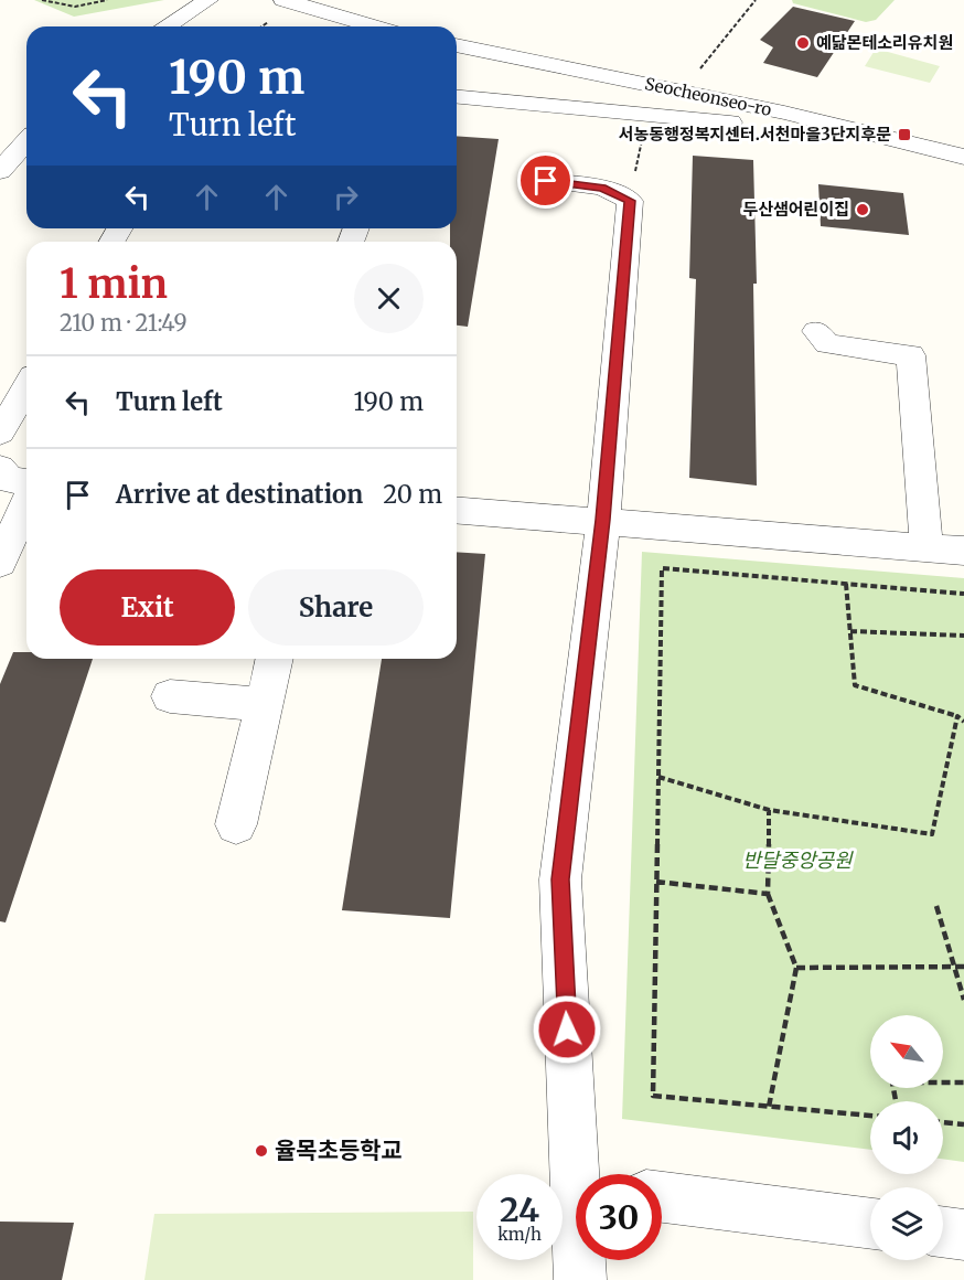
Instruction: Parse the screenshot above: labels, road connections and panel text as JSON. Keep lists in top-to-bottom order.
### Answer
{
  "streets": {
    "street": ["Seocheonseo-ro"]
  },
  "parks": ["반달중앙공원"],
  "places": {
    "other": ["예닮몬테소리유치원", "두산샘어린이집", "율목초등학교"],
    "transit": ["서농동행정복지센터.서천마을3단지후문"]
  },
  "north": "top left",
  "page": {
    "turn": ["190 m", "Turn left"],
    "heading": ["1 min", "210 m · 21:49"],
    "list": [
      {
        "name": "Turn left",
        "value": "190 m"
      },
      {
        "name": "Arrive at destination",
        "value": "20 m"
      }
    ],
    "buttons": ["Exit", "Share"],
    "speed": "24 km/h",
    "limit": "30"
  }
}
